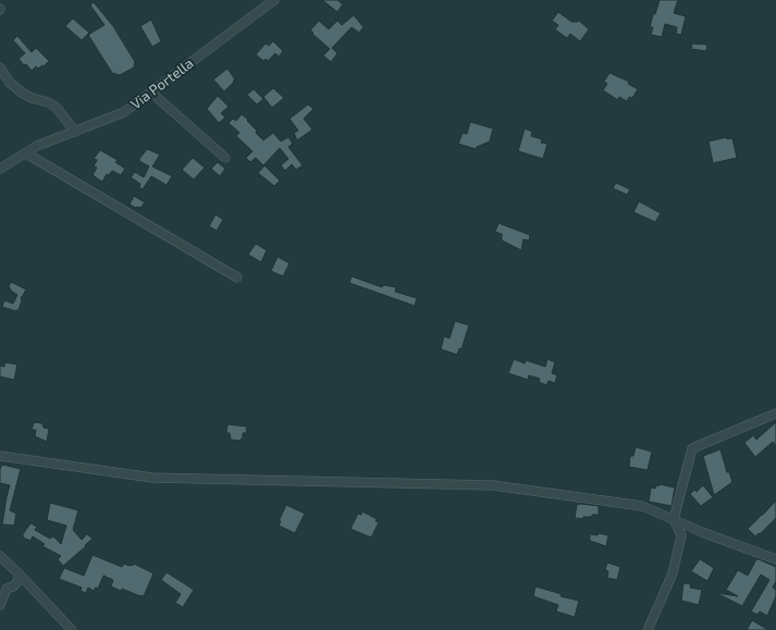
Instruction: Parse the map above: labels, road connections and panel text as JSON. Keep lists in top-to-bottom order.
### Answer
{
  "streets": {
    "street": ["Via Portella"]
  }
}
